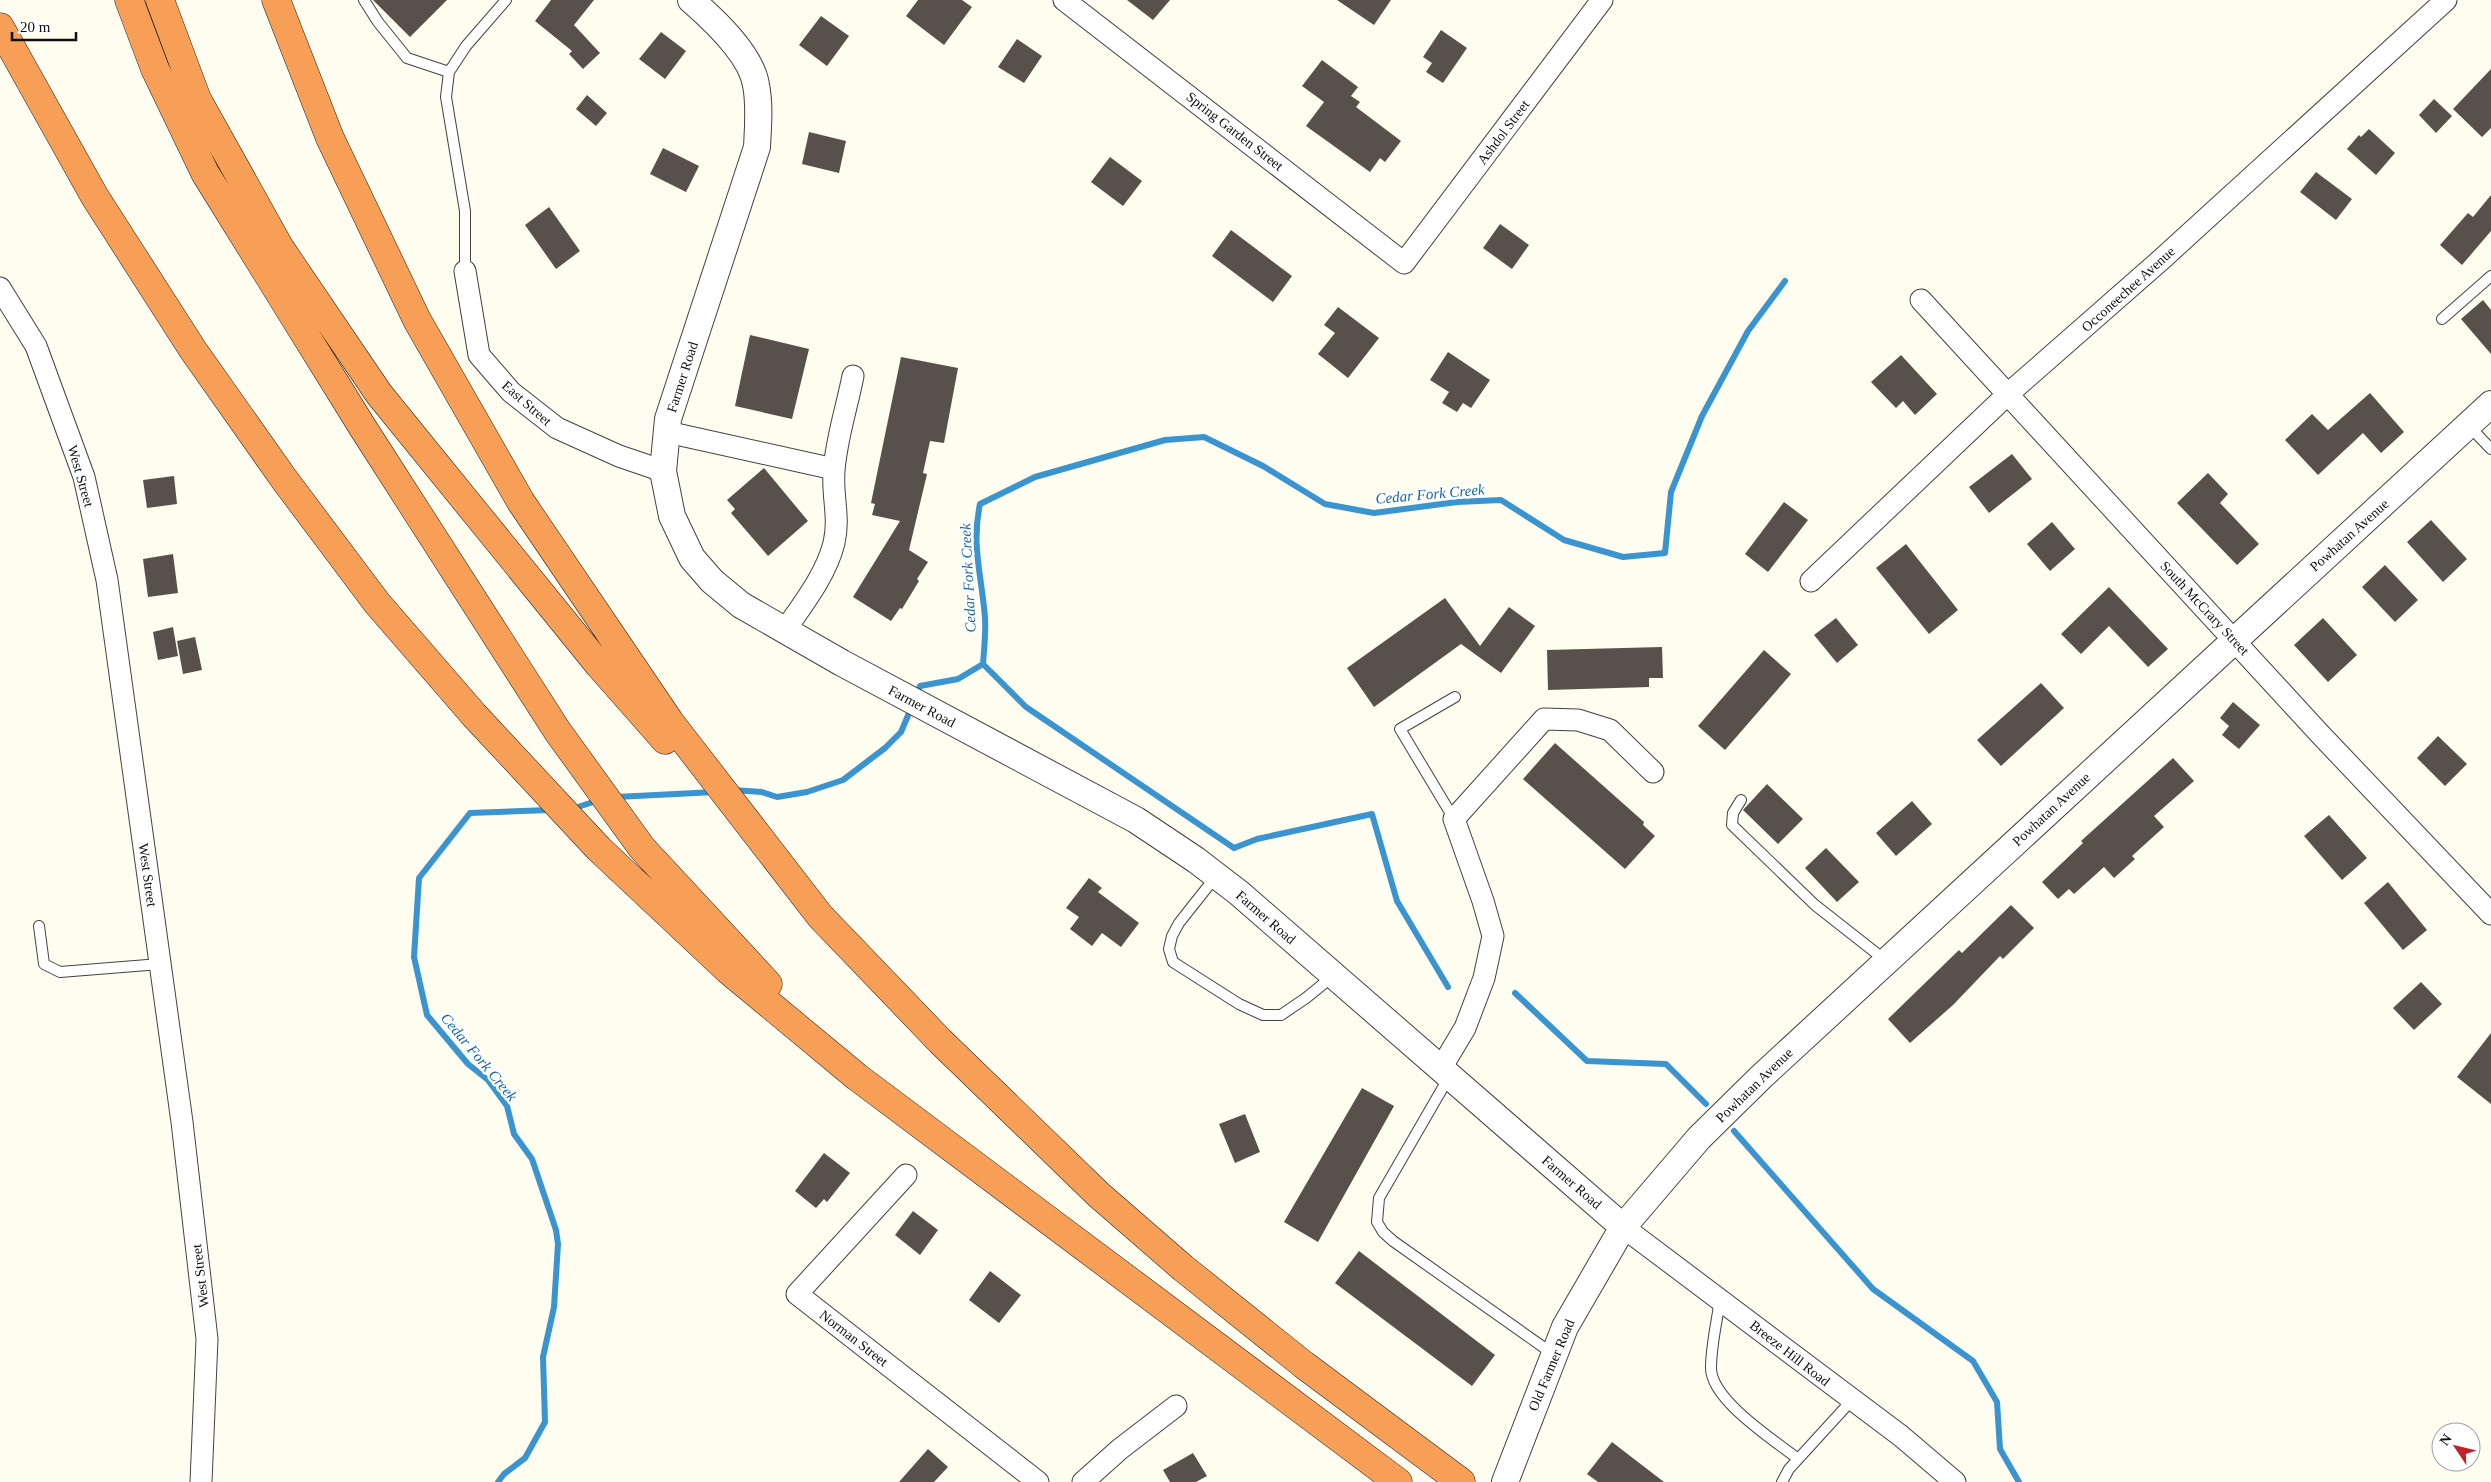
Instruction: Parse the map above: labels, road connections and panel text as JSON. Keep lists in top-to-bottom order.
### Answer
{
  "streets": {
    "street": [
      "Spring Garden Street",
      "Ashdol Street",
      "Occoneechee Avenue",
      "Farmer Road",
      "East Street",
      "West Street",
      "Powhatan Avenue",
      "South McCrary Street",
      "Norman Street",
      "Breeze Hill Road",
      "Old Farmer Road"
    ]
  },
  "crossings": [
    ["Spring Garden Street", "Ashdol Street"],
    ["Occoneechee Avenue", "South McCrary Street"],
    ["Farmer Road", "East Street"],
    ["Farmer Road", "Powhatan Avenue"],
    ["Farmer Road", "Breeze Hill Road"],
    ["Farmer Road", "Old Farmer Road"],
    ["Powhatan Avenue", "South McCrary Street"],
    ["Powhatan Avenue", "Breeze Hill Road"],
    ["Powhatan Avenue", "Old Farmer Road"],
    ["Breeze Hill Road", "Old Farmer Road"]
  ],
  "water": ["Cedar Fork Creek"],
  "scale_bar": "20 m",
  "north": "top left"
}
